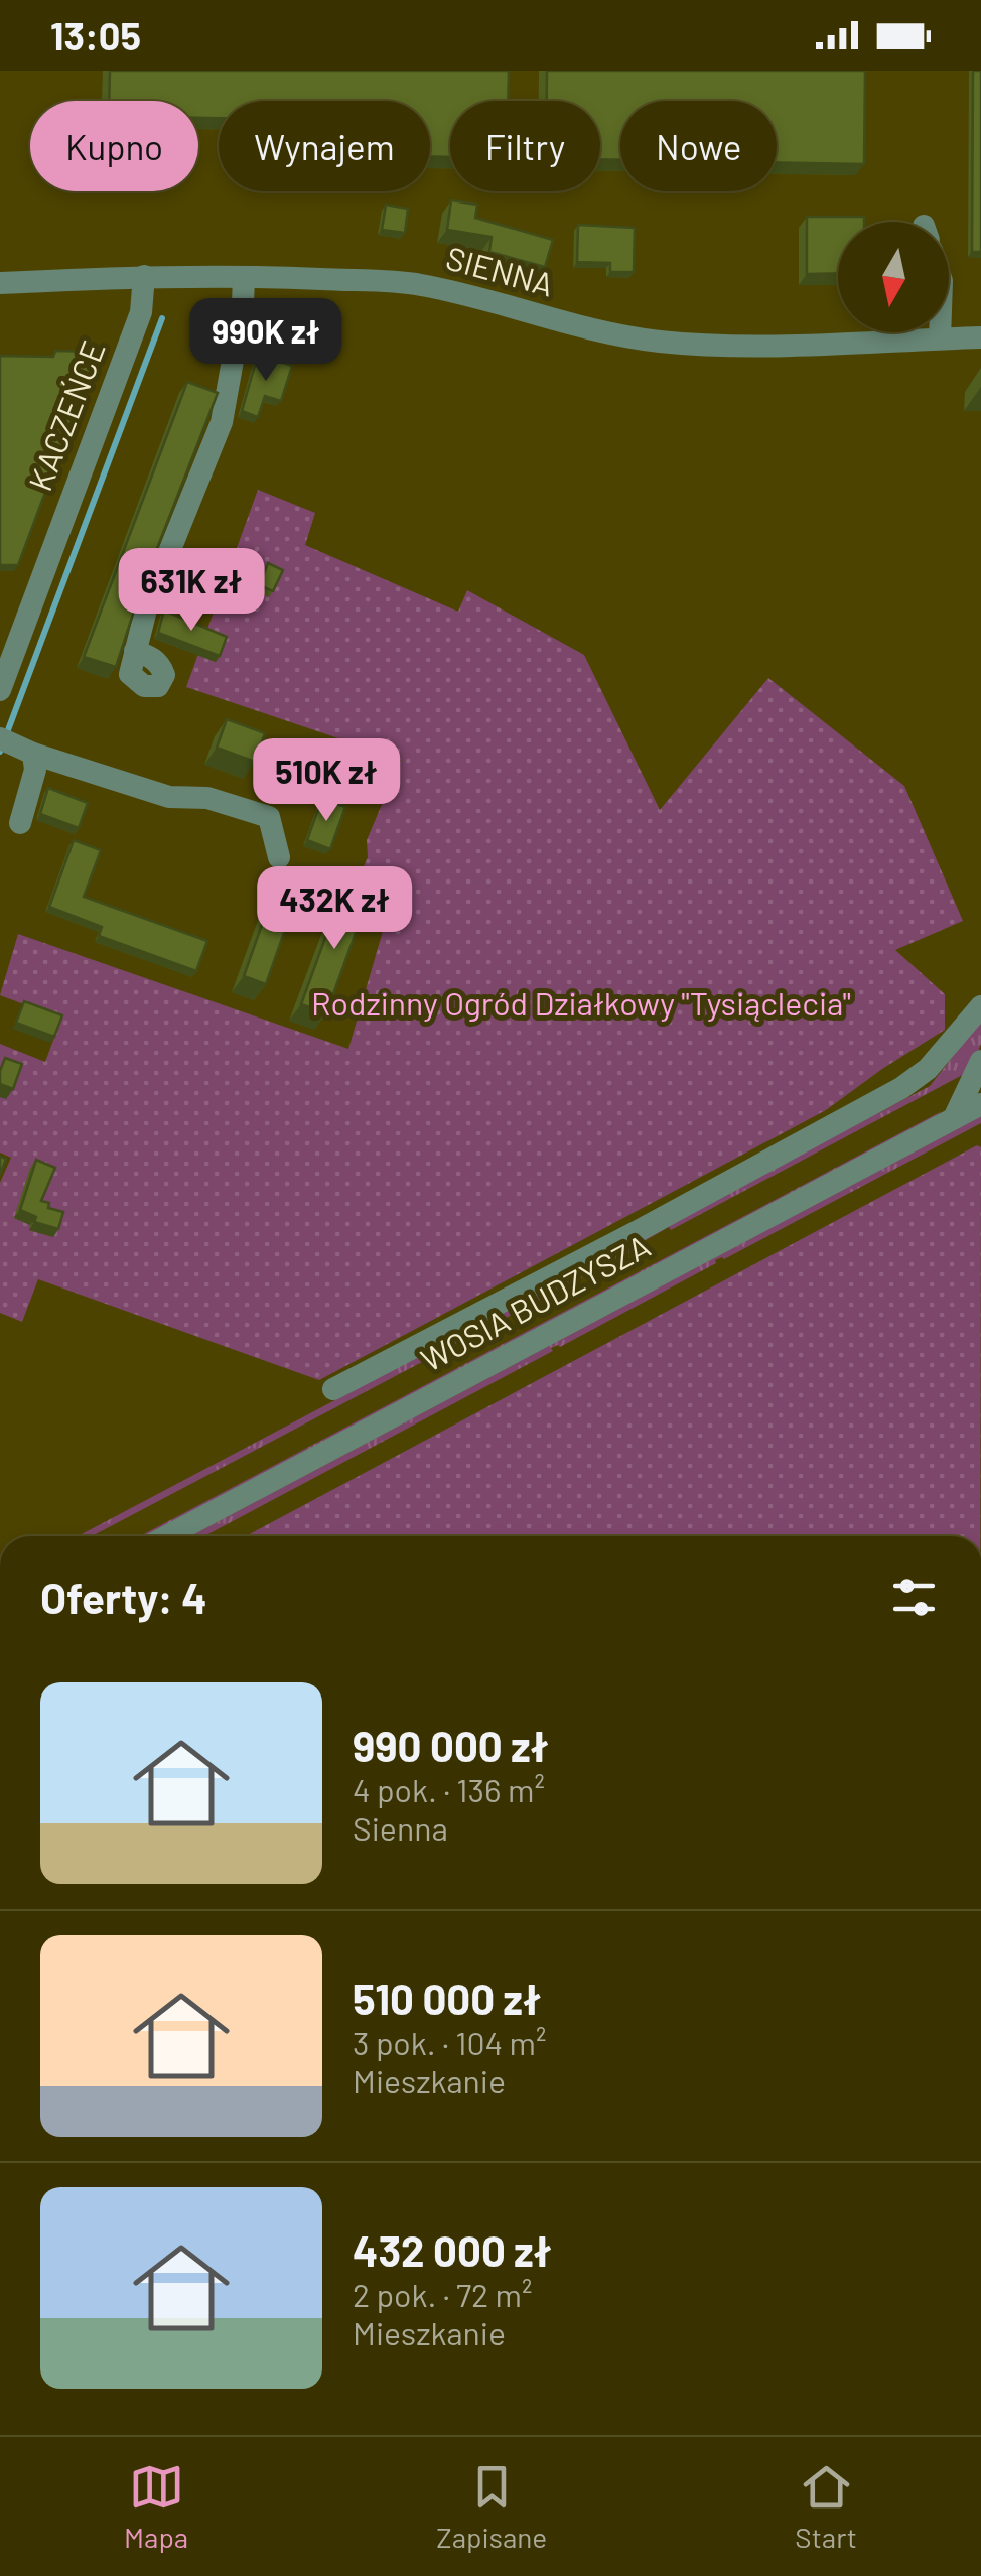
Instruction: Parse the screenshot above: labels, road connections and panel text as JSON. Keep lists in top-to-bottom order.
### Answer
{
  "streets": {
    "street": ["SIENNA", "KACZEŃCE", "WOSIA BUDZYSZA"]
  },
  "crossings": [
    ["SIENNA", "KACZEŃCE"]
  ],
  "parks": ["Rodzinny Ogród Działkowy \"Tysiąclecia\""],
  "north": "bottom",
  "page": {
    "status": "13:05",
    "chip": [
      "Kupno",
      "Wynajem",
      "Filtry",
      "Nowe"
    ],
    "price": [
      "990K zł",
      "631K zł",
      "510K zł",
      "432K zł"
    ],
    "heading": "Oferty: 4",
    "list": [
      {
        "name": "990 000 zł",
        "note": "4 pok. · 136 m² · Sienna"
      },
      {
        "name": "510 000 zł",
        "note": "3 pok. · 104 m² · Mieszkanie"
      },
      {
        "name": "432 000 zł",
        "note": "2 pok. · 72 m² · Mieszkanie"
      }
    ],
    "tabs": ["Mapa", "Zapisane", "Start"]
  }
}
